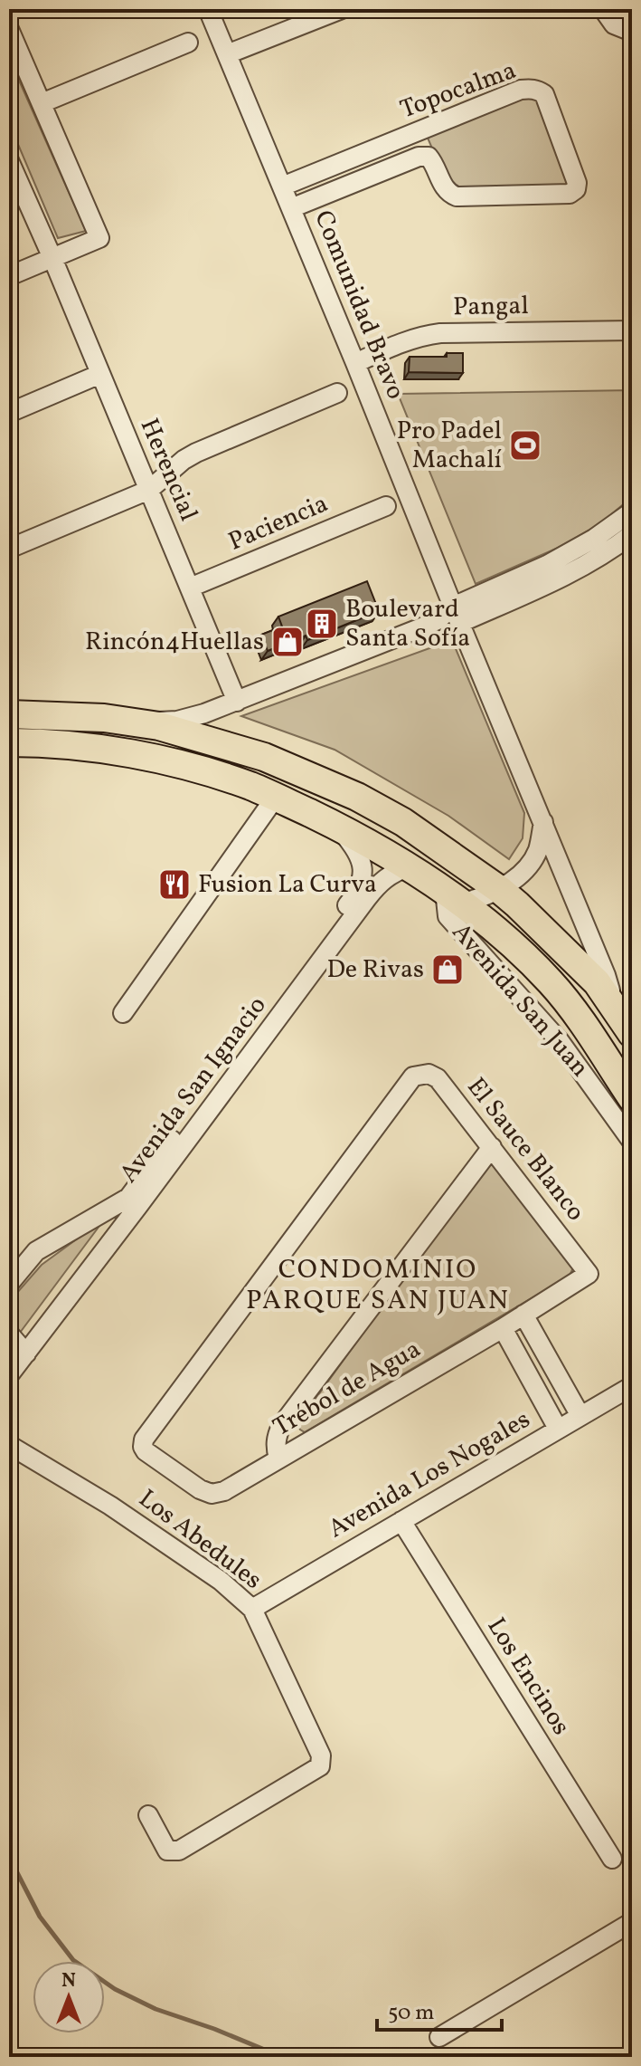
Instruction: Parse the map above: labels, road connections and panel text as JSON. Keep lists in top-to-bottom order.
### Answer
{
  "streets": {
    "main road": ["Avenida San Juan"],
    "street": [
      "Topocalma",
      "Comunidad Bravo",
      "Pangal",
      "Herencial",
      "Paciencia",
      "Avenida San Ignacio",
      "El Sauce Blanco",
      "Trébol de Agua",
      "Avenida Los Nogales",
      "Los Abedules",
      "Los Encinos"
    ]
  },
  "crossings": [
    ["Topocalma", "Comunidad Bravo"],
    ["Comunidad Bravo", "Pangal"],
    ["Herencial", "Paciencia"],
    ["Avenida San Juan", "Avenida San Ignacio"],
    ["El Sauce Blanco", "Trébol de Agua"],
    ["Avenida Los Nogales", "Los Abedules"],
    ["Avenida Los Nogales", "Los Encinos"]
  ],
  "districts": ["CONDOMINIO PARQUE SAN JUAN"],
  "places": {
    "sports": ["Pro Padel Machalí"],
    "building": ["Boulevard Santa Sofía"],
    "shop": ["Rincón4Huellas", "De Rivas"],
    "restaurant": ["Fusion La Curva"]
  },
  "scale_bar": "50 m",
  "north": "top"
}
